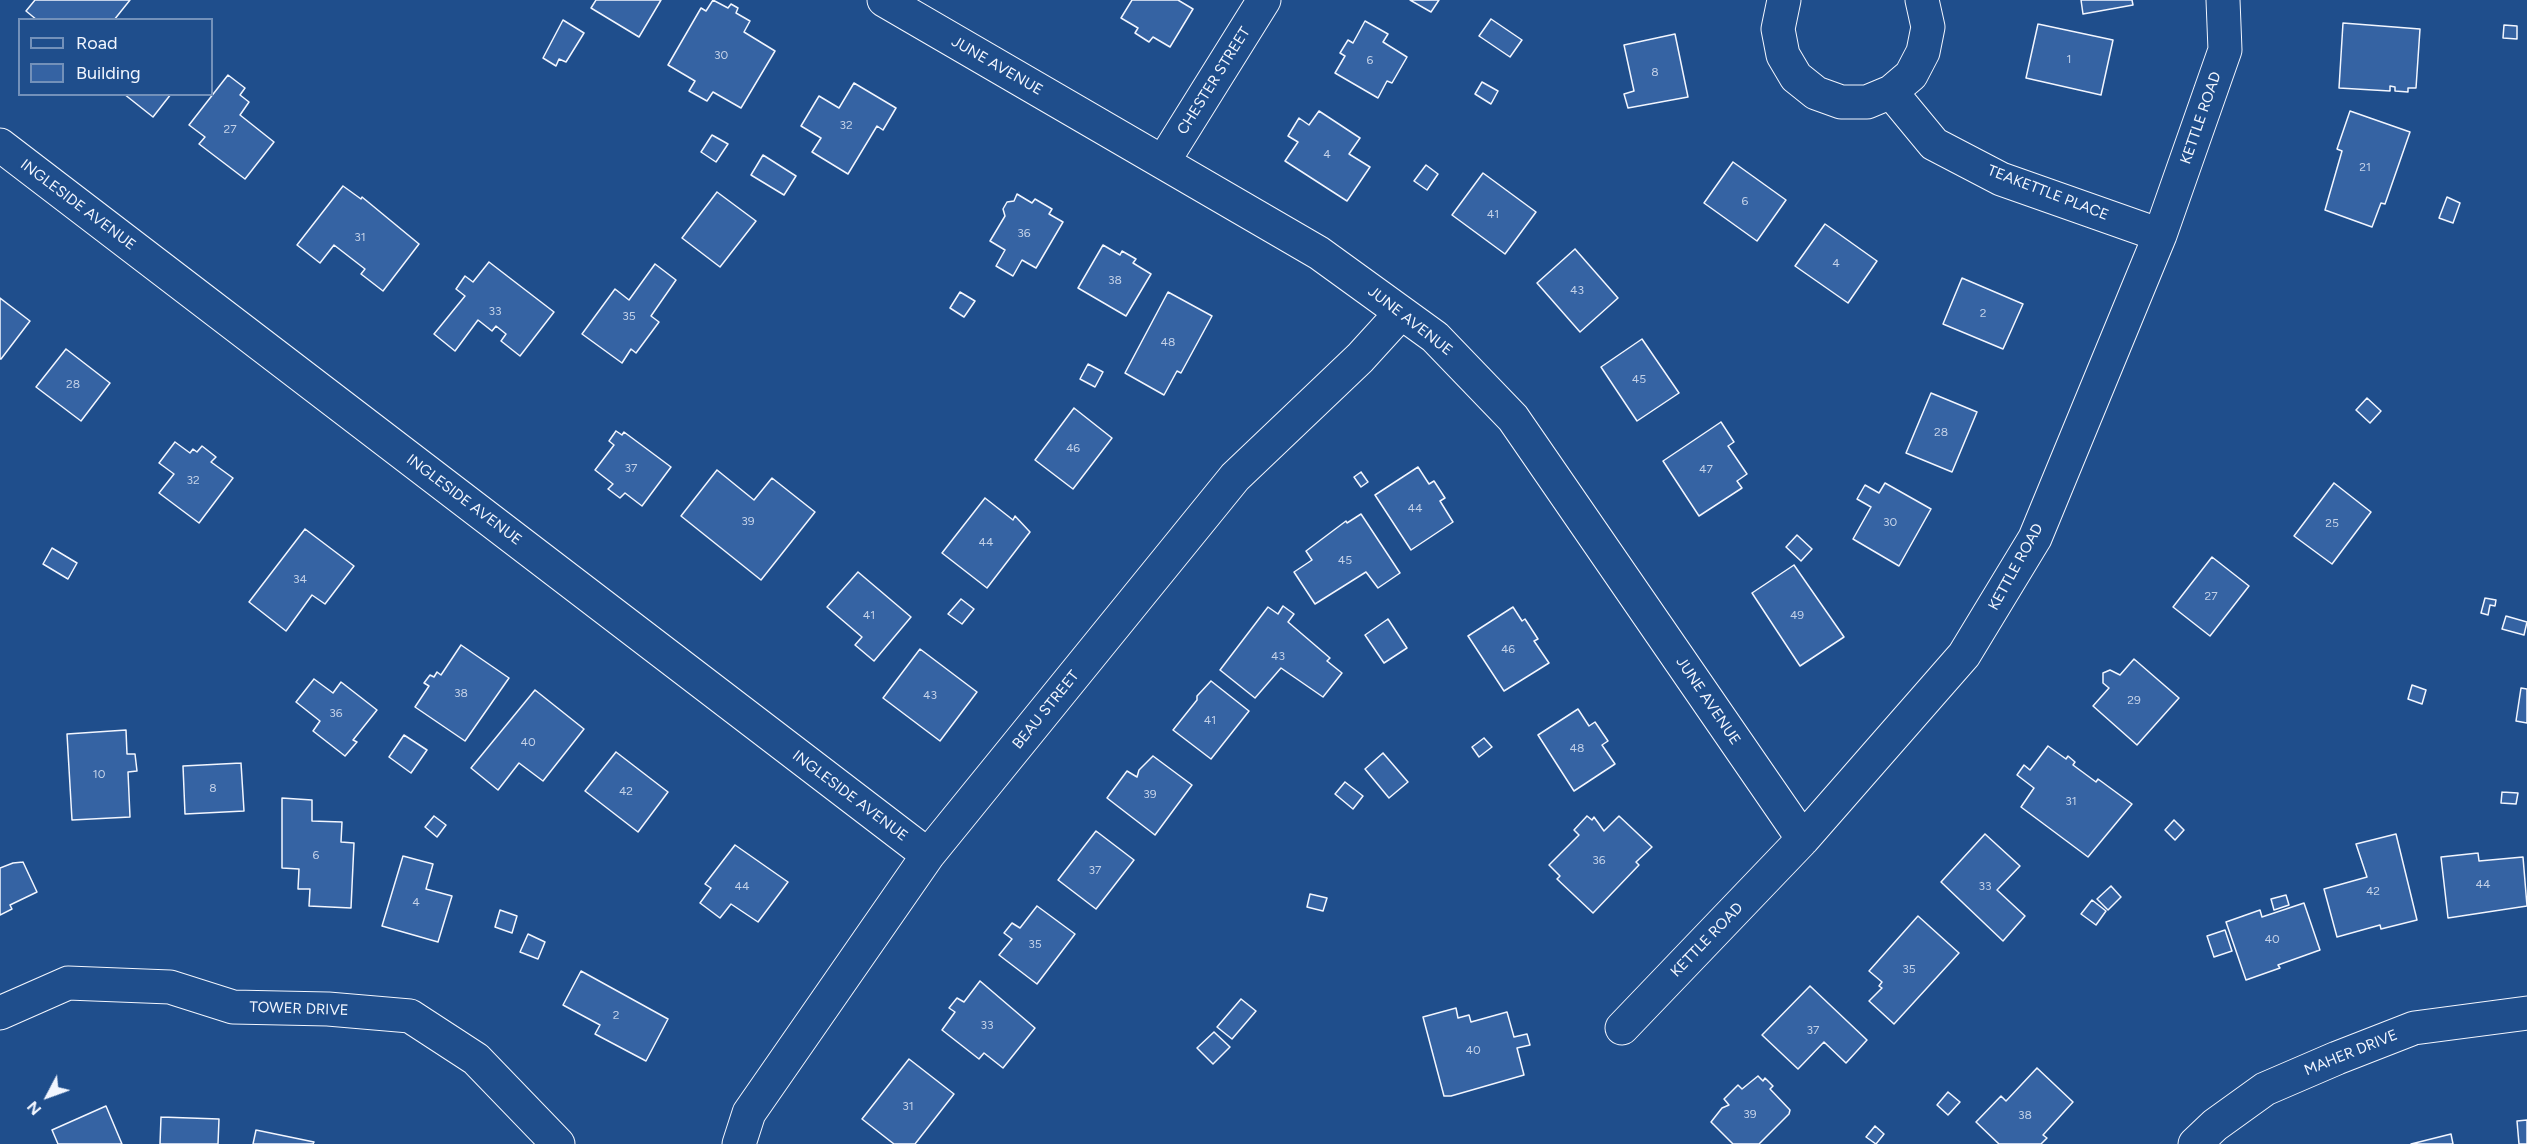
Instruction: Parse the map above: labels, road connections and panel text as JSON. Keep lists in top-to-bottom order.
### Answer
{
  "streets": {
    "street": [
      "JUNE AVENUE",
      "CHESTER STREET",
      "KETTLE ROAD",
      "TEAKETTLE PLACE",
      "INGLESIDE AVENUE",
      "BEAU STREET",
      "TOWER DRIVE",
      "MAHER DRIVE"
    ]
  },
  "crossings": [
    ["JUNE AVENUE", "CHESTER STREET"],
    ["JUNE AVENUE", "KETTLE ROAD"],
    ["JUNE AVENUE", "BEAU STREET"],
    ["KETTLE ROAD", "TEAKETTLE PLACE"],
    ["INGLESIDE AVENUE", "BEAU STREET"]
  ],
  "house_numbers": [
    "30",
    "1",
    "6",
    "8",
    "32",
    "27",
    "4",
    "21",
    "6",
    "41",
    "36",
    "31",
    "4",
    "38",
    "43",
    "33",
    "2",
    "35",
    "48",
    "45",
    "28",
    "28",
    "46",
    "37",
    "47",
    "32",
    "44",
    "39",
    "30",
    "25",
    "44",
    "45",
    "34",
    "27",
    "41",
    "49",
    "46",
    "43",
    "38",
    "43",
    "29",
    "36",
    "41",
    "40",
    "48",
    "10",
    "8",
    "42",
    "39",
    "31",
    "6",
    "36",
    "37",
    "44",
    "44",
    "33",
    "42",
    "4",
    "40",
    "35",
    "35",
    "2",
    "33",
    "37",
    "40",
    "31",
    "39",
    "38"
  ],
  "legend": ["Road", "Building"],
  "north": "bottom left"
}
